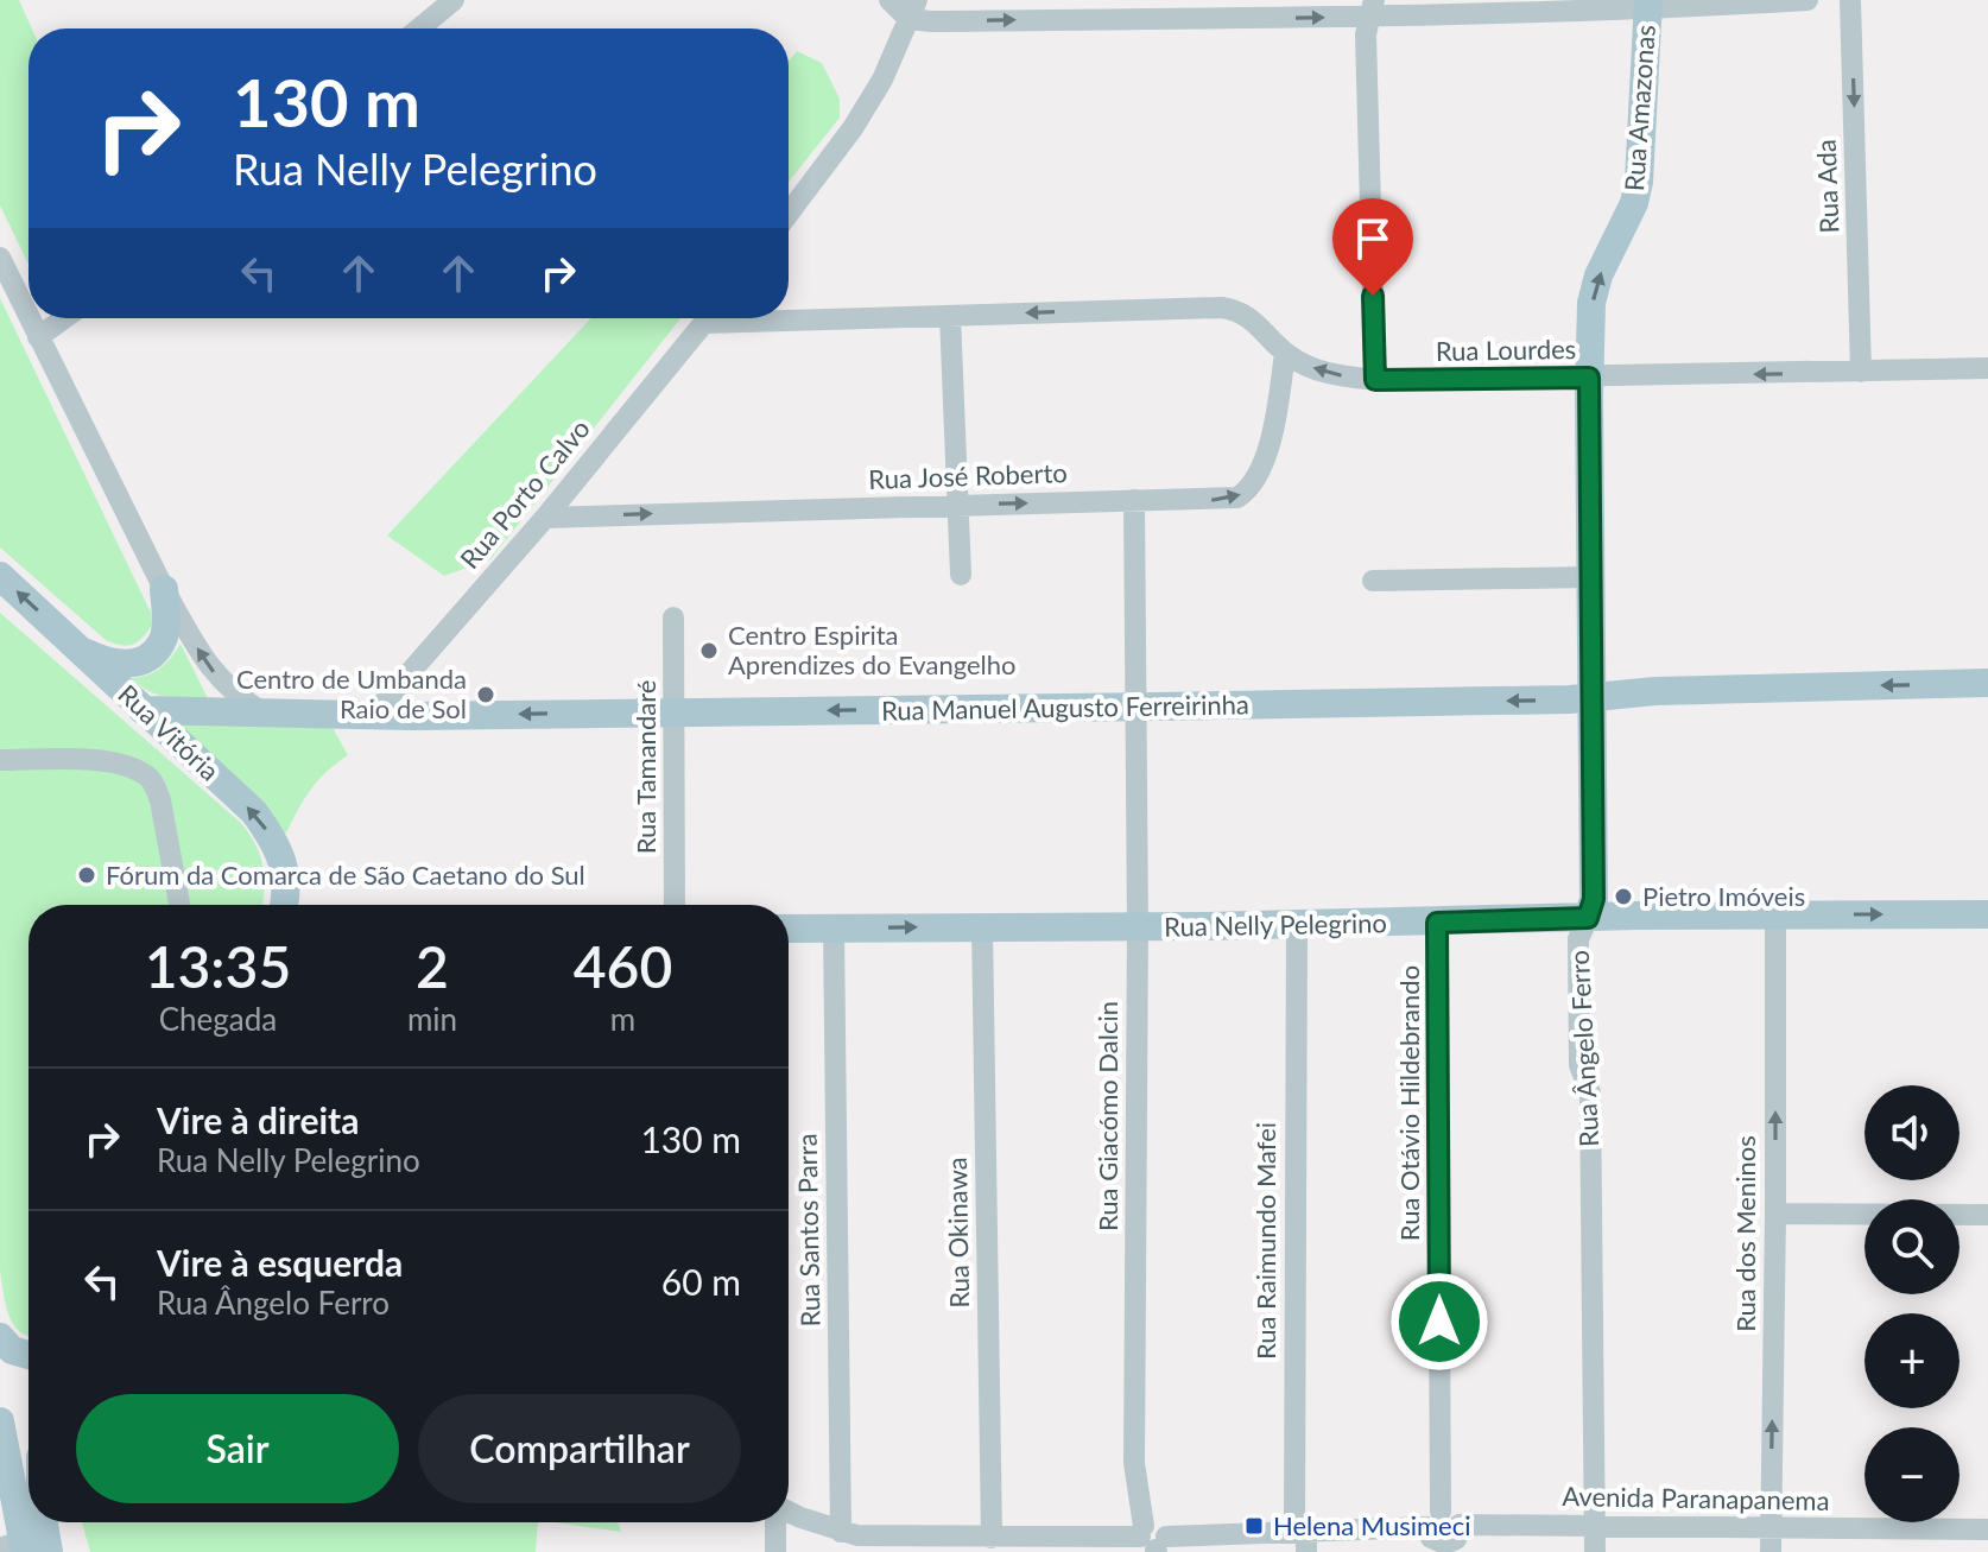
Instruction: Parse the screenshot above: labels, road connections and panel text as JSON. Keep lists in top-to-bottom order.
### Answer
{
  "streets": {
    "main road": [
      "Rua Amazonas",
      "Rua Manuel Augusto Ferreirinha",
      "Rua Vitória",
      "Rua Nelly Pelegrino",
      "Rua Ângelo Ferro"
    ],
    "street": [
      "Rua Ada",
      "Rua Lourdes",
      "Rua José Roberto",
      "Rua Porto Calvo",
      "Rua Tamandaré",
      "Rua Otávio Hildebrando",
      "Rua Giacómo Dalcin",
      "Rua Santos Parra",
      "Rua Okinawa",
      "Rua dos Meninos",
      "Rua Raimundo Mafei",
      "Avenida Paranapanema"
    ]
  },
  "crossings": [
    ["Rua Amazonas", "Rua Lourdes"],
    ["Rua Amazonas", "Rua Ângelo Ferro"],
    ["Rua Ada", "Rua Lourdes"],
    ["Rua Lourdes", "Rua José Roberto"],
    ["Rua Lourdes", "Rua Ângelo Ferro"],
    ["Rua José Roberto", "Rua Porto Calvo"],
    ["Rua José Roberto", "Rua Giacómo Dalcin"],
    ["Rua Porto Calvo", "Rua Manuel Augusto Ferreirinha"],
    ["Rua Manuel Augusto Ferreirinha", "Rua Vitória"],
    ["Rua Manuel Augusto Ferreirinha", "Rua Tamandaré"],
    ["Rua Manuel Augusto Ferreirinha", "Rua Ângelo Ferro"],
    ["Rua Manuel Augusto Ferreirinha", "Rua Giacómo Dalcin"],
    ["Rua Nelly Pelegrino", "Rua Ângelo Ferro"],
    ["Rua Nelly Pelegrino", "Rua Otávio Hildebrando"],
    ["Rua Nelly Pelegrino", "Rua Giacómo Dalcin"],
    ["Rua Nelly Pelegrino", "Rua Santos Parra"],
    ["Rua Nelly Pelegrino", "Rua Okinawa"],
    ["Rua Nelly Pelegrino", "Rua dos Meninos"],
    ["Rua Nelly Pelegrino", "Rua Raimundo Mafei"],
    ["Rua Ângelo Ferro", "Avenida Paranapanema"],
    ["Rua Otávio Hildebrando", "Avenida Paranapanema"],
    ["Rua dos Meninos", "Avenida Paranapanema"]
  ],
  "one_way": [
    "Rua Amazonas",
    "Rua Ada",
    "Rua Lourdes",
    "Rua José Roberto",
    "Rua Manuel Augusto Ferreirinha",
    "Rua Vitória",
    "Rua dos Meninos"
  ],
  "places": {
    "other": [
      "Centro Espirita Aprendizes do Evangelho",
      "Centro de Umbanda Raio de Sol",
      "Fórum da Comarca de São Caetano do Sul",
      "Pietro Imóveis"
    ],
    "transit": ["Helena Musimeci"]
  },
  "page": {
    "turn": ["130 m", "Rua Nelly Pelegrino"],
    "eta": [
      "13:35",
      "Chegada",
      "2",
      "min",
      "460",
      "m"
    ],
    "list": [
      {
        "name": "Vire à direita",
        "note": "Rua Nelly Pelegrino",
        "value": "130 m"
      },
      {
        "name": "Vire à esquerda",
        "note": "Rua Ângelo Ferro",
        "value": "60 m"
      }
    ],
    "map_buttons": ["+", "−"],
    "buttons": ["Sair", "Compartilhar"]
  }
}
